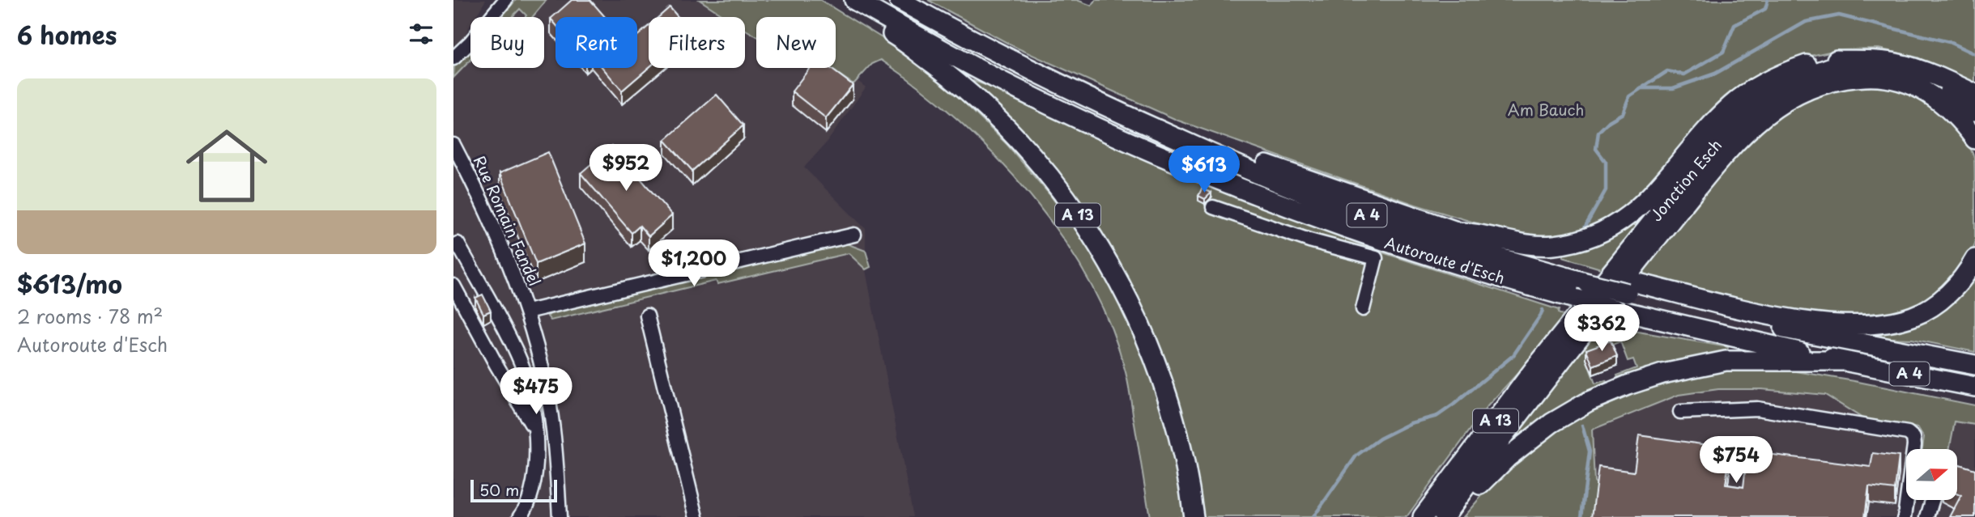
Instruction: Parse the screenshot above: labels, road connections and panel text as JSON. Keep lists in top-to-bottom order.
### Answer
{
  "streets": {
    "highway": [
      "Jonction Esch",
      "A 13",
      "A 4",
      "Autoroute d'Esch"
    ],
    "street": ["Rue Romain Fandel"]
  },
  "crossings": [
    ["Jonction Esch", "A 4"],
    ["A 4", "Autoroute d'Esch"]
  ],
  "parks": ["Am Bauch"],
  "scale_bar": "50 m",
  "north": "right",
  "page": {
    "heading": "6 homes",
    "chip": [
      "Buy",
      "Rent",
      "Filters",
      "New"
    ],
    "list": [
      {
        "name": "$613/mo",
        "note": "2 rooms · 78 m² · Autoroute d'Esch"
      }
    ],
    "price": [
      "$952",
      "$613",
      "$1,200",
      "$362",
      "$475",
      "$754"
    ],
    "scale": "50 m"
  }
}
